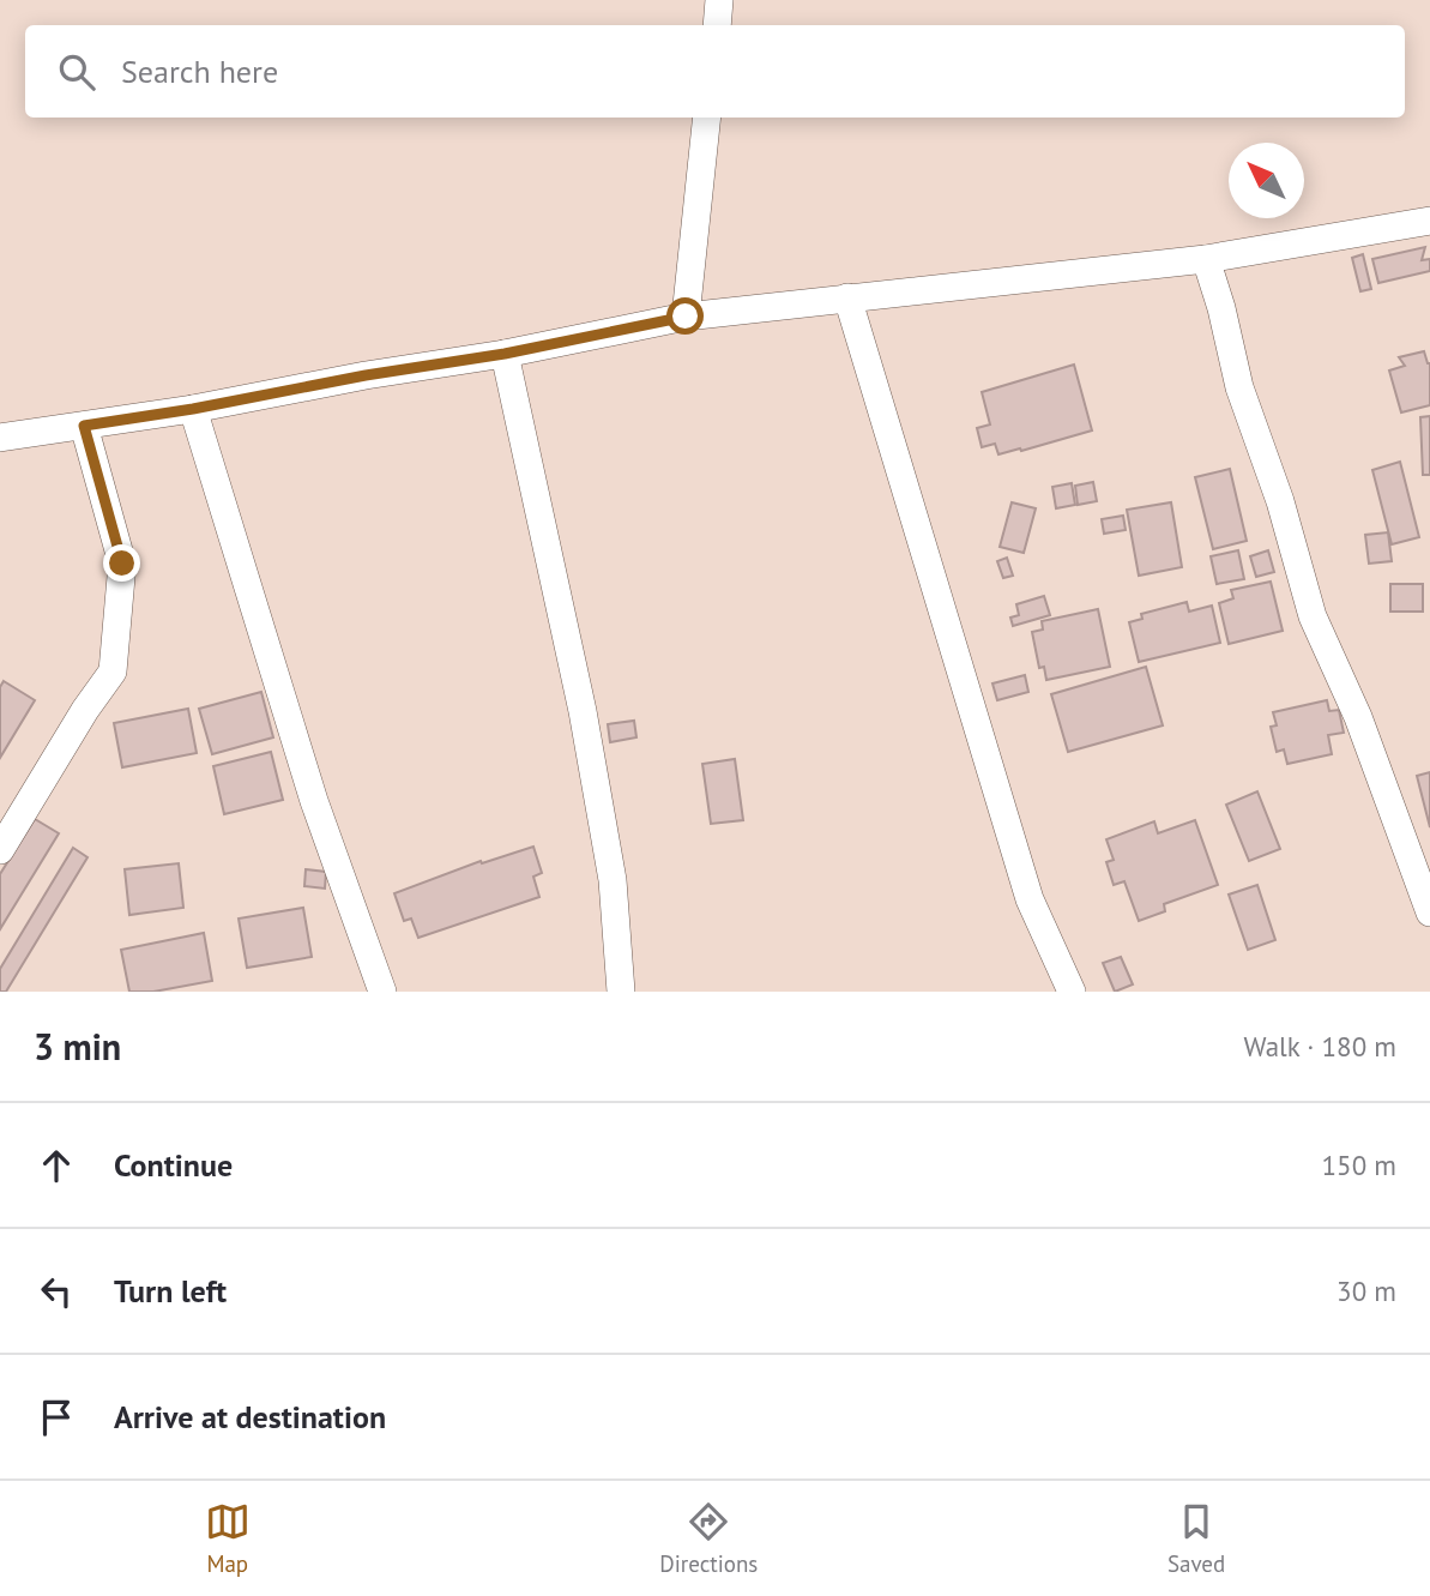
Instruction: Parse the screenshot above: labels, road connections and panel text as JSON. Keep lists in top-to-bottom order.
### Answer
{
  "north": "top left",
  "page": {
    "search": "Search here",
    "heading": ["3 min", "Walk · 180 m"],
    "list": [
      ["Continue", "150 m"],
      ["Turn left", "30 m"],
      "Arrive at destination"
    ],
    "nav": ["Map", "Directions", "Saved"]
  }
}
